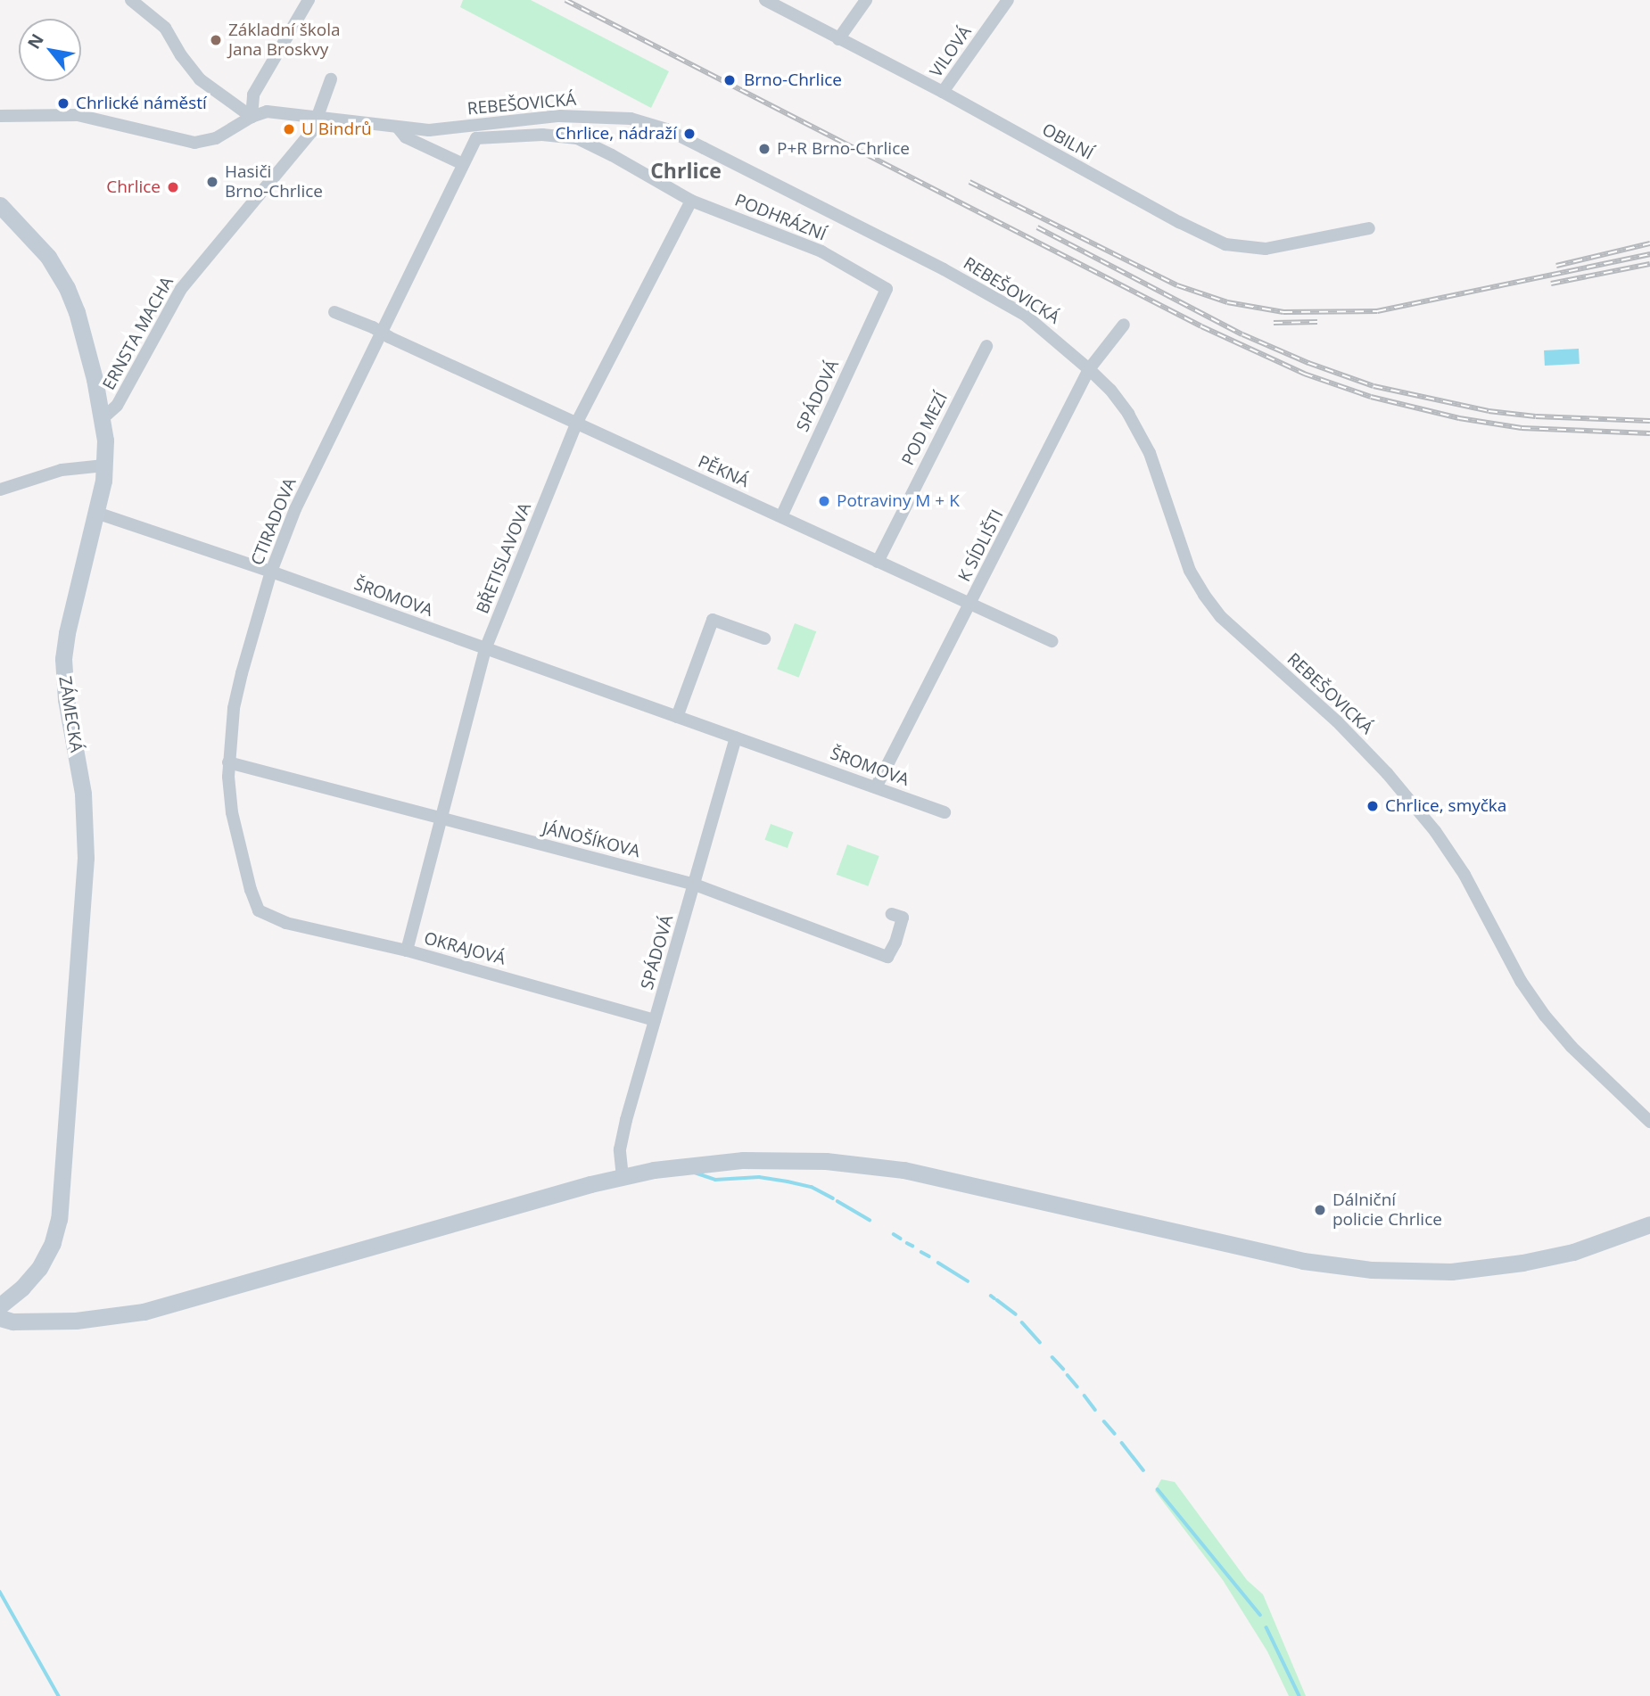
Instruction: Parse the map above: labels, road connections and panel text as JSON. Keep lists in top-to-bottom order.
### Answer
{
  "streets": {
    "street": [
      "VILOVÁ",
      "REBEŠOVICKÁ",
      "OBILNÍ",
      "PODHRÁZNÍ",
      "ERNSTA MACHA",
      "SPÁDOVÁ",
      "POD MEZÍ",
      "PĚKNÁ",
      "CTIRADOVA",
      "K SÍDLIŠTI",
      "BŘETISLAVOVA",
      "ŠROMOVA",
      "ZÁMECKÁ",
      "JÁNOŠÍKOVA",
      "OKRAJOVÁ"
    ]
  },
  "crossings": [
    ["VILOVÁ", "OBILNÍ"],
    ["REBEŠOVICKÁ", "ERNSTA MACHA"],
    ["REBEŠOVICKÁ", "K SÍDLIŠTI"],
    ["PODHRÁZNÍ", "SPÁDOVÁ"],
    ["PODHRÁZNÍ", "CTIRADOVA"],
    ["PODHRÁZNÍ", "BŘETISLAVOVA"],
    ["ERNSTA MACHA", "ZÁMECKÁ"],
    ["SPÁDOVÁ", "PĚKNÁ"],
    ["SPÁDOVÁ", "ŠROMOVA"],
    ["SPÁDOVÁ", "JÁNOŠÍKOVA"],
    ["SPÁDOVÁ", "OKRAJOVÁ"],
    ["POD MEZÍ", "PĚKNÁ"],
    ["PĚKNÁ", "CTIRADOVA"],
    ["PĚKNÁ", "K SÍDLIŠTI"],
    ["PĚKNÁ", "BŘETISLAVOVA"],
    ["CTIRADOVA", "ŠROMOVA"],
    ["CTIRADOVA", "JÁNOŠÍKOVA"],
    ["CTIRADOVA", "OKRAJOVÁ"],
    ["K SÍDLIŠTI", "ŠROMOVA"],
    ["BŘETISLAVOVA", "ŠROMOVA"],
    ["BŘETISLAVOVA", "JÁNOŠÍKOVA"],
    ["BŘETISLAVOVA", "OKRAJOVÁ"],
    ["ŠROMOVA", "ZÁMECKÁ"]
  ],
  "districts": ["Chrlice"],
  "places": [
    "Základní škola Jana Broskvy",
    "Brno-Chrlice",
    "Chrlické náměstí",
    "U Bindrů",
    "Chrlice, nádraží",
    "P+R Brno-Chrlice",
    "Hasiči Brno-Chrlice",
    "Chrlice",
    "Potraviny M + K",
    "Chrlice, smyčka",
    "Dálniční policie Chrlice"
  ],
  "north": "top left"
}
